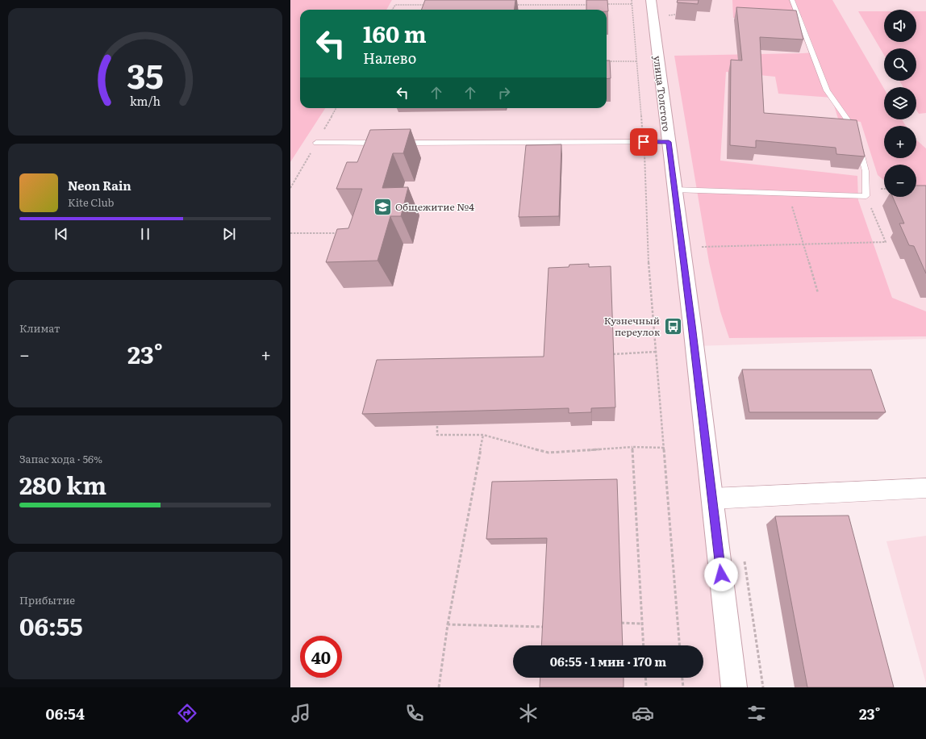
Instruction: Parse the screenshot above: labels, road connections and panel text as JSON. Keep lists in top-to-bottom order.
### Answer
{
  "streets": {
    "street": ["улица Толстого"]
  },
  "places": {
    "school or university": ["Общежитие №4"],
    "bus stop": ["Кузнечный переулок"]
  },
  "page": {
    "map_buttons": ["+", "−"],
    "turn": ["160 m", "Налево"],
    "song": ["Neon Rain", "Kite Club"],
    "tile": [
      "Климат",
      ["Запас хода · 56%", "280 km"],
      ["Прибытие", "06:55"]
    ],
    "heat": ["−", "23°", "+"],
    "limit": "40",
    "trip": "06:55 · 1 мин · 170 m",
    "tabs": ["06:54", "23°"],
    "gauge": ["35", "km/h"]
  }
}
